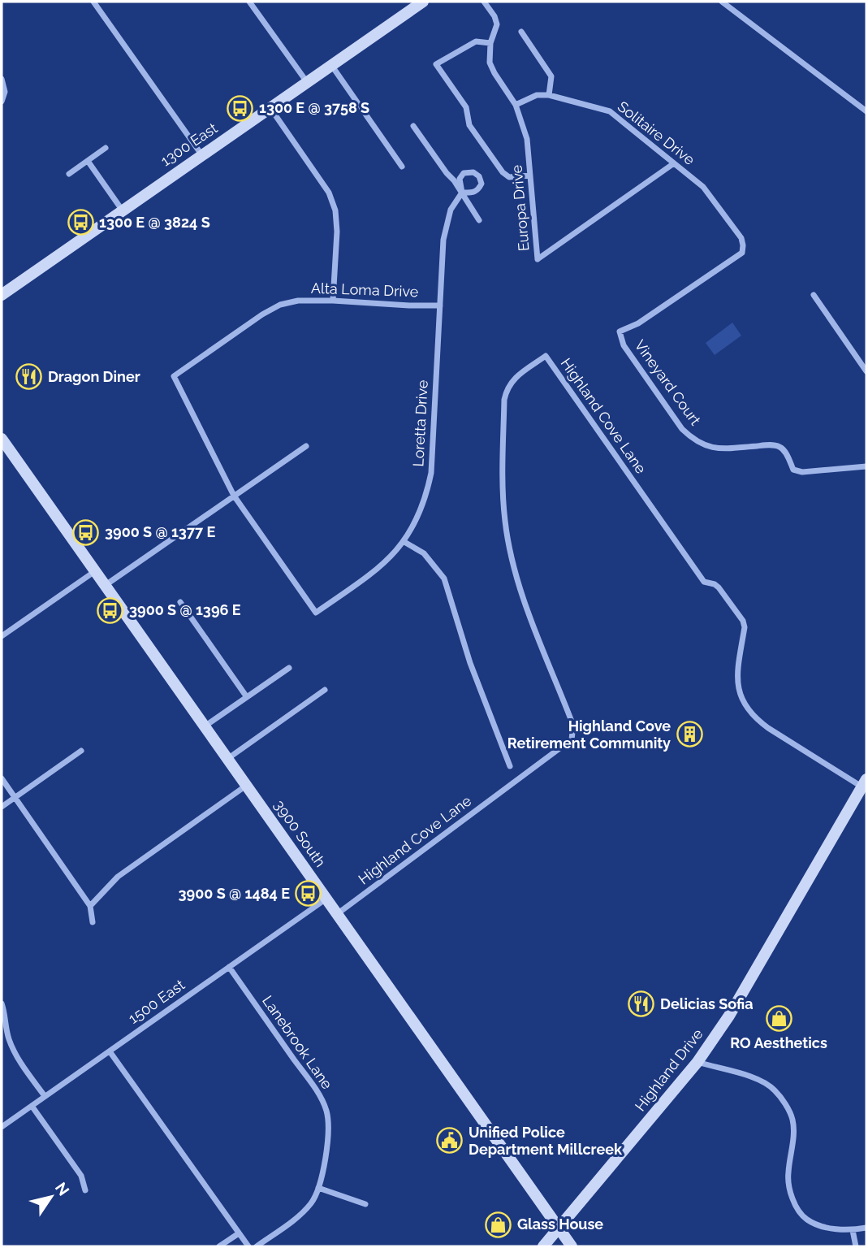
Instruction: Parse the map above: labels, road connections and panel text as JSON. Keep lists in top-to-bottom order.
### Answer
{
  "streets": {
    "main road": ["1300 East", "3900 South", "Highland Drive"],
    "street": [
      "Solitaire Drive",
      "Europa Drive",
      "Alta Loma Drive",
      "Vineyard Court",
      "Highland Cove Lane",
      "Loretta Drive",
      "1500 East",
      "Lanebrook Lane"
    ]
  },
  "crossings": [
    ["Solitaire Drive", "Europa Drive"],
    ["Solitaire Drive", "Vineyard Court"],
    ["Alta Loma Drive", "Loretta Drive"],
    ["Highland Cove Lane", "3900 South"],
    ["Highland Cove Lane", "Highland Drive"],
    ["3900 South", "1500 East"],
    ["3900 South", "Highland Drive"],
    ["1500 East", "Lanebrook Lane"]
  ],
  "places": {
    "bus stop": [
      "1300 E @ 3758 S",
      "1300 E @ 3824 S",
      "3900 S @ 1377 E",
      "3900 S @ 1396 E",
      "3900 S @ 1484 E"
    ],
    "restaurant": ["Dragon Diner", "Delicias Sofia"],
    "building": ["Highland Cove Retirement Community"],
    "shop": ["RO Aesthetics", "Glass House"],
    "public building": ["Unified Police Department Millcreek"]
  },
  "north": "top right"
}
